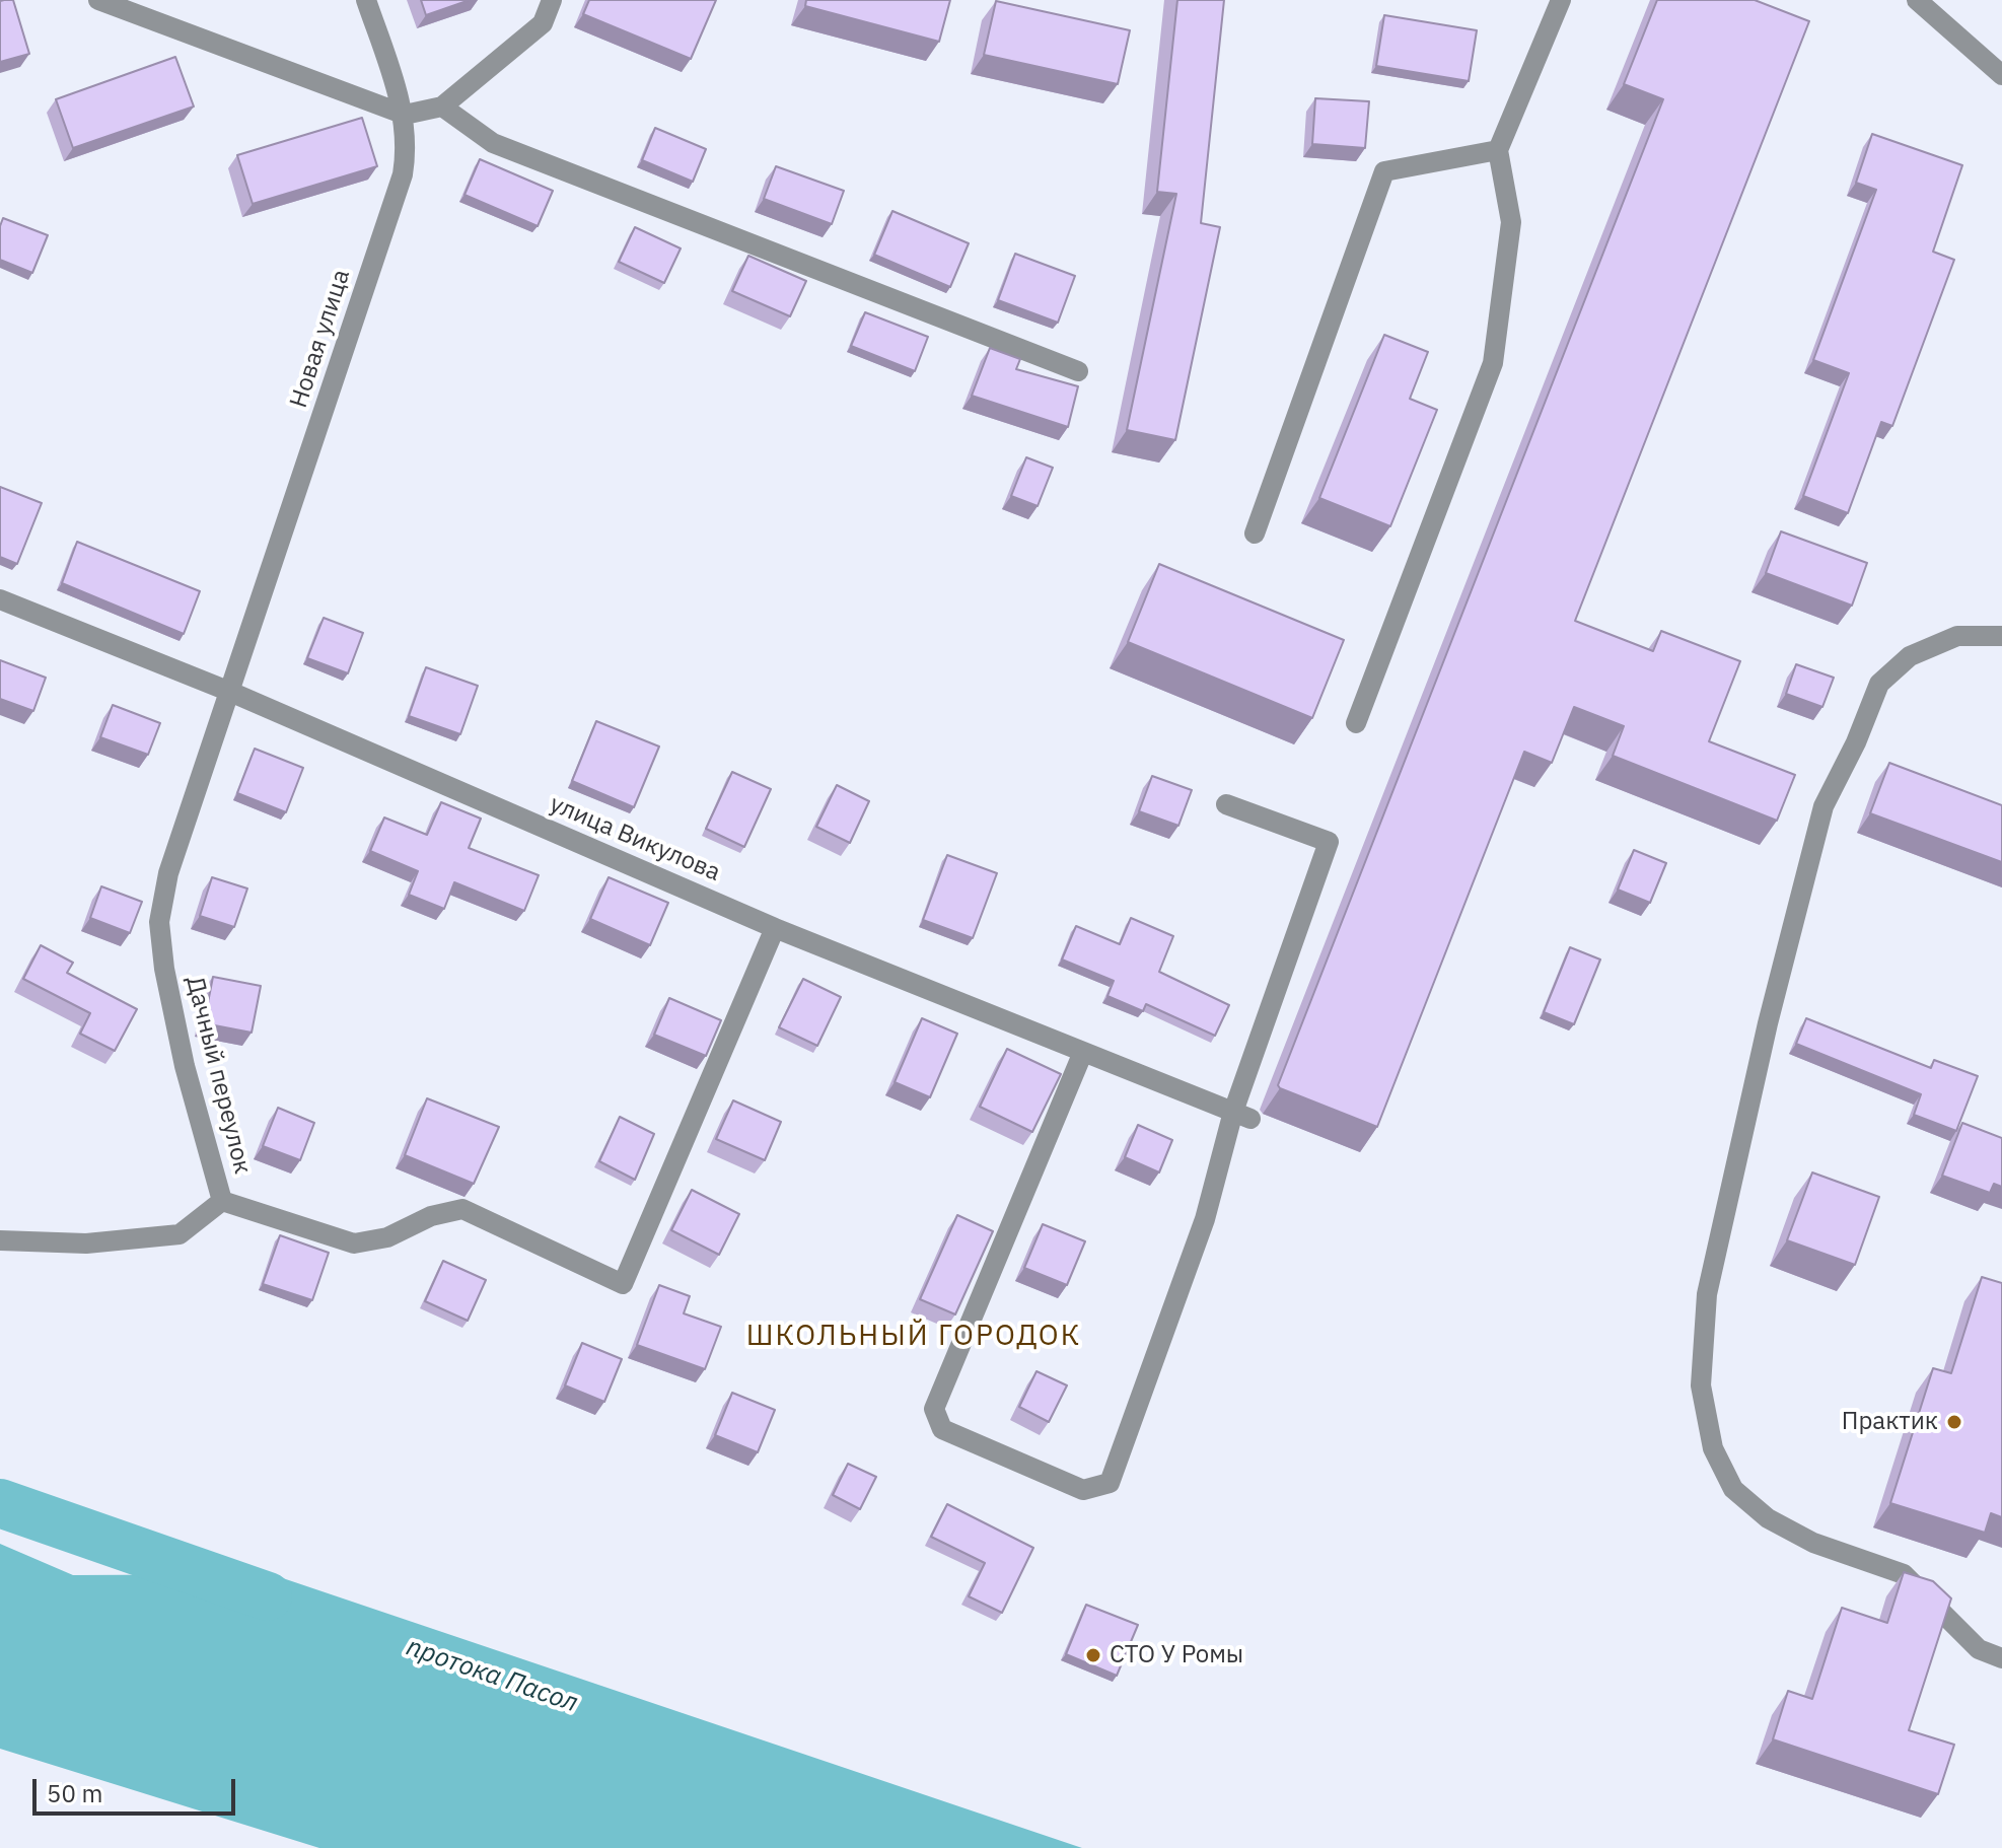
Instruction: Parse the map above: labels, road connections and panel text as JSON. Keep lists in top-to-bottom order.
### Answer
{
  "streets": {
    "street": ["Новая улица", "улица Викулова", "Дачный переулок"]
  },
  "crossings": [
    ["Новая улица", "улица Викулова"],
    ["Новая улица", "Дачный переулок"],
    ["улица Викулова", "Дачный переулок"]
  ],
  "districts": ["ШКОЛЬНЫЙ ГОРОДОК"],
  "water": ["протока Пасол"],
  "places": ["Практик", "СТО У Ромы"],
  "scale_bar": "50 m"
}
